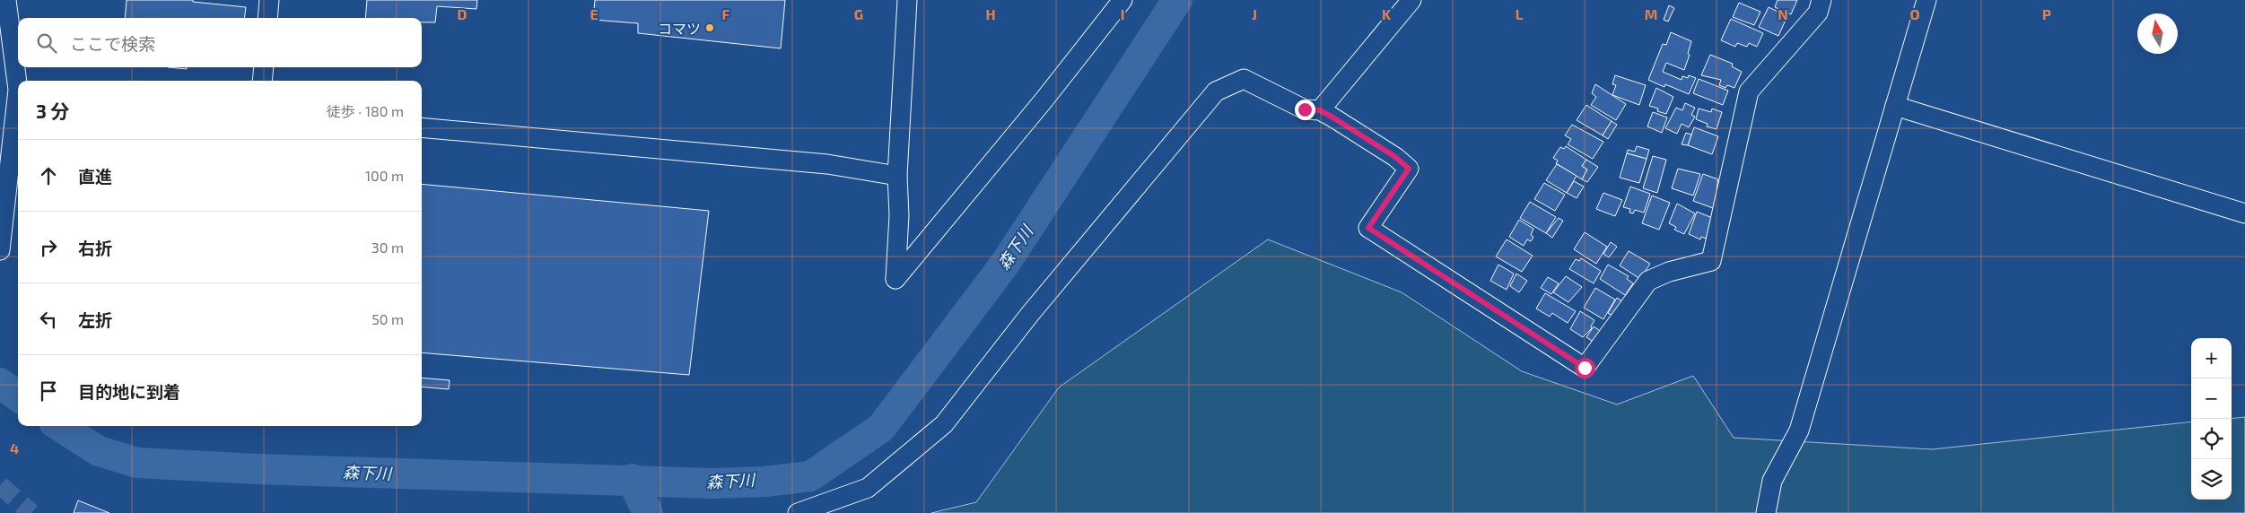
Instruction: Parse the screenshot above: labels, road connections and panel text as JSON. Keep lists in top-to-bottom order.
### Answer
{
  "water": ["森下川"],
  "places": ["コマツ"],
  "north": "top",
  "page": {
    "search": "ここで検索",
    "heading": ["3 分", "徒歩 · 180 m"],
    "list": [
      ["直進", "100 m"],
      ["右折", "30 m"],
      ["左折", "50 m"],
      "目的地に到着"
    ],
    "map_buttons": ["+", "−"]
  },
  "grid": {
    "columns": [
      "D",
      "E",
      "F",
      "G",
      "H",
      "I",
      "J",
      "K",
      "L",
      "M",
      "N",
      "O",
      "P"
    ],
    "rows": ["4"]
  }
}
